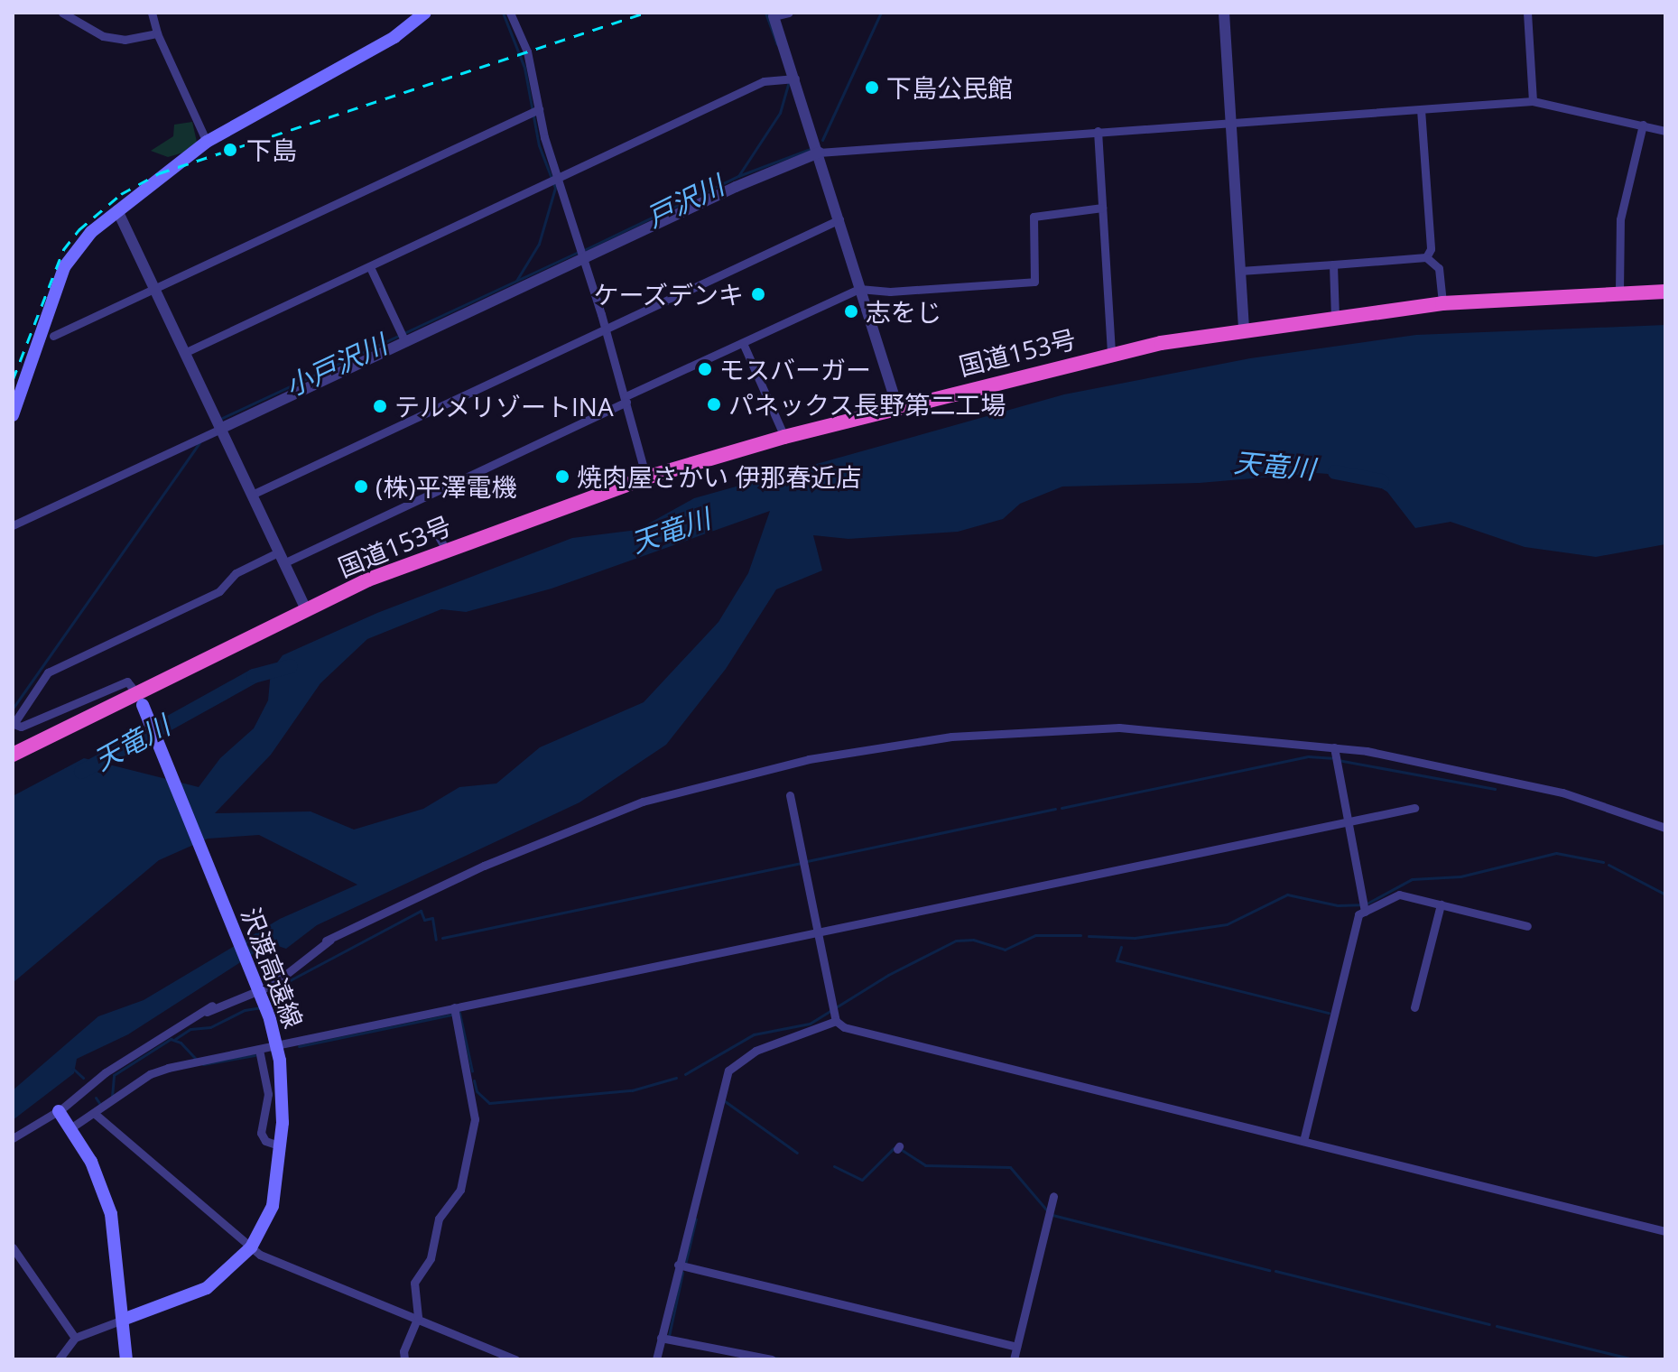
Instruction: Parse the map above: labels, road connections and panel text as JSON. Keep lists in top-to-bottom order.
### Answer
{
  "streets": {
    "highway": ["国道153号"],
    "main road": ["沢渡高遠線"]
  },
  "crossings": [
    ["国道153号", "沢渡高遠線"]
  ],
  "water": ["戸沢川", "小戸沢川", "天竜川"],
  "places": [
    "下島公民館",
    "下島",
    "ケーズデンキ",
    "志をじ",
    "モスバーガー",
    "パネックス長野第二工場",
    "テルメリゾートINA",
    "焼肉屋さかい 伊那春近店",
    "(株)平澤電機"
  ]
}
